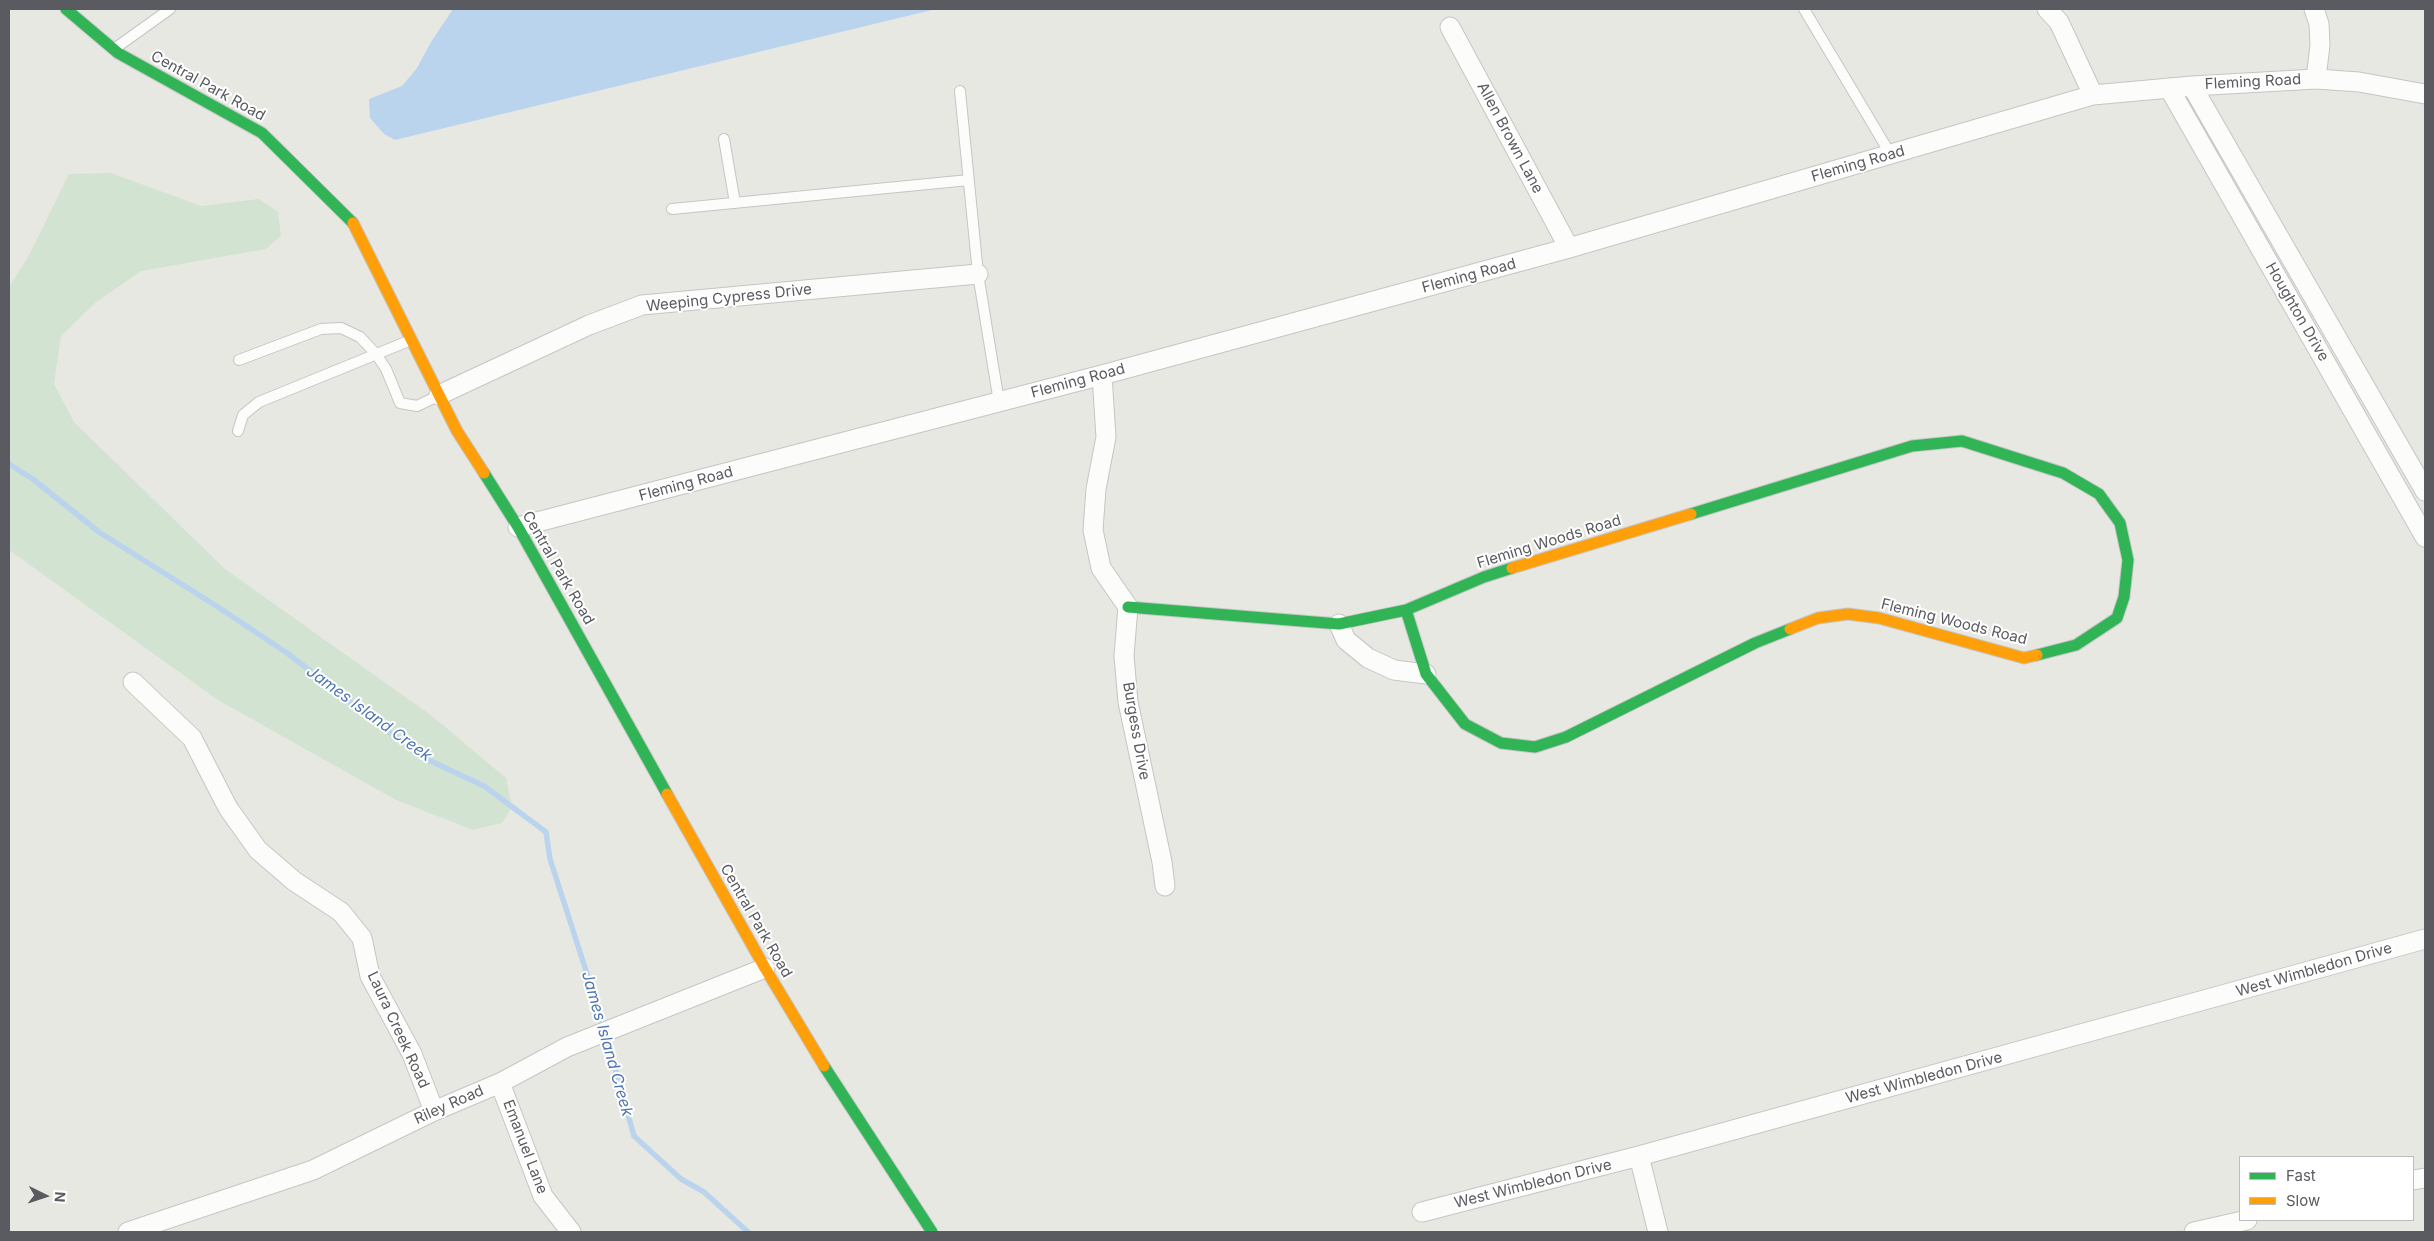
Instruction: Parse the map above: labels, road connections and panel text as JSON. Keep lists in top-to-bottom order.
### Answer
{
  "streets": {
    "street": [
      "Fleming Road",
      "Central Park Road",
      "Allen Brown Lane",
      "Weeping Cypress Drive",
      "Houghton Drive",
      "Fleming Woods Road",
      "Burgess Drive",
      "West Wimbledon Drive",
      "Laura Creek Road",
      "Riley Road",
      "Emanuel Lane"
    ]
  },
  "crossings": [
    ["Fleming Road", "Central Park Road"],
    ["Fleming Road", "Allen Brown Lane"],
    ["Fleming Road", "Houghton Drive"],
    ["Central Park Road", "Weeping Cypress Drive"],
    ["Central Park Road", "Riley Road"],
    ["Fleming Woods Road", "Burgess Drive"],
    ["Laura Creek Road", "Riley Road"],
    ["Riley Road", "Emanuel Lane"]
  ],
  "water": ["James Island Creek"],
  "legend": ["Fast", "Slow"],
  "north": "right"
}
